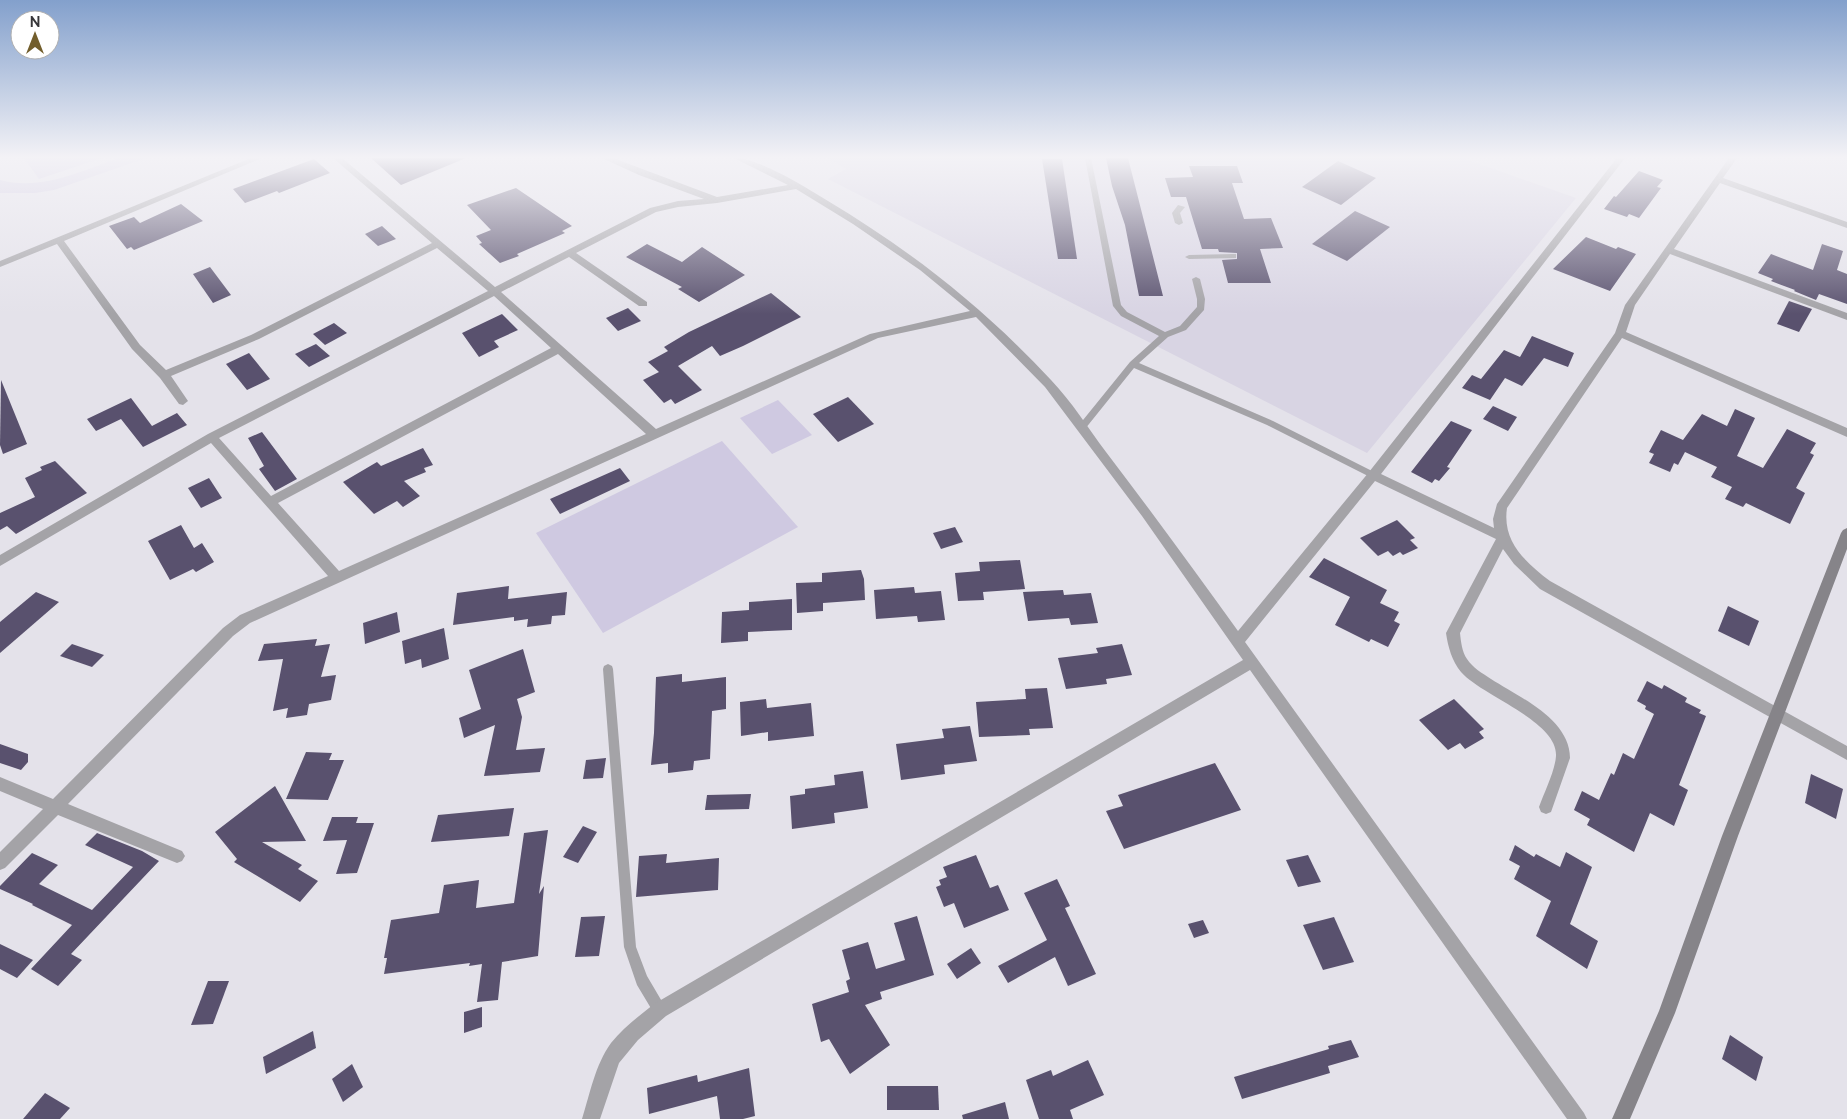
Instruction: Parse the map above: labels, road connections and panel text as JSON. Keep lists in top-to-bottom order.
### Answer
{
  "north": "top"
}
